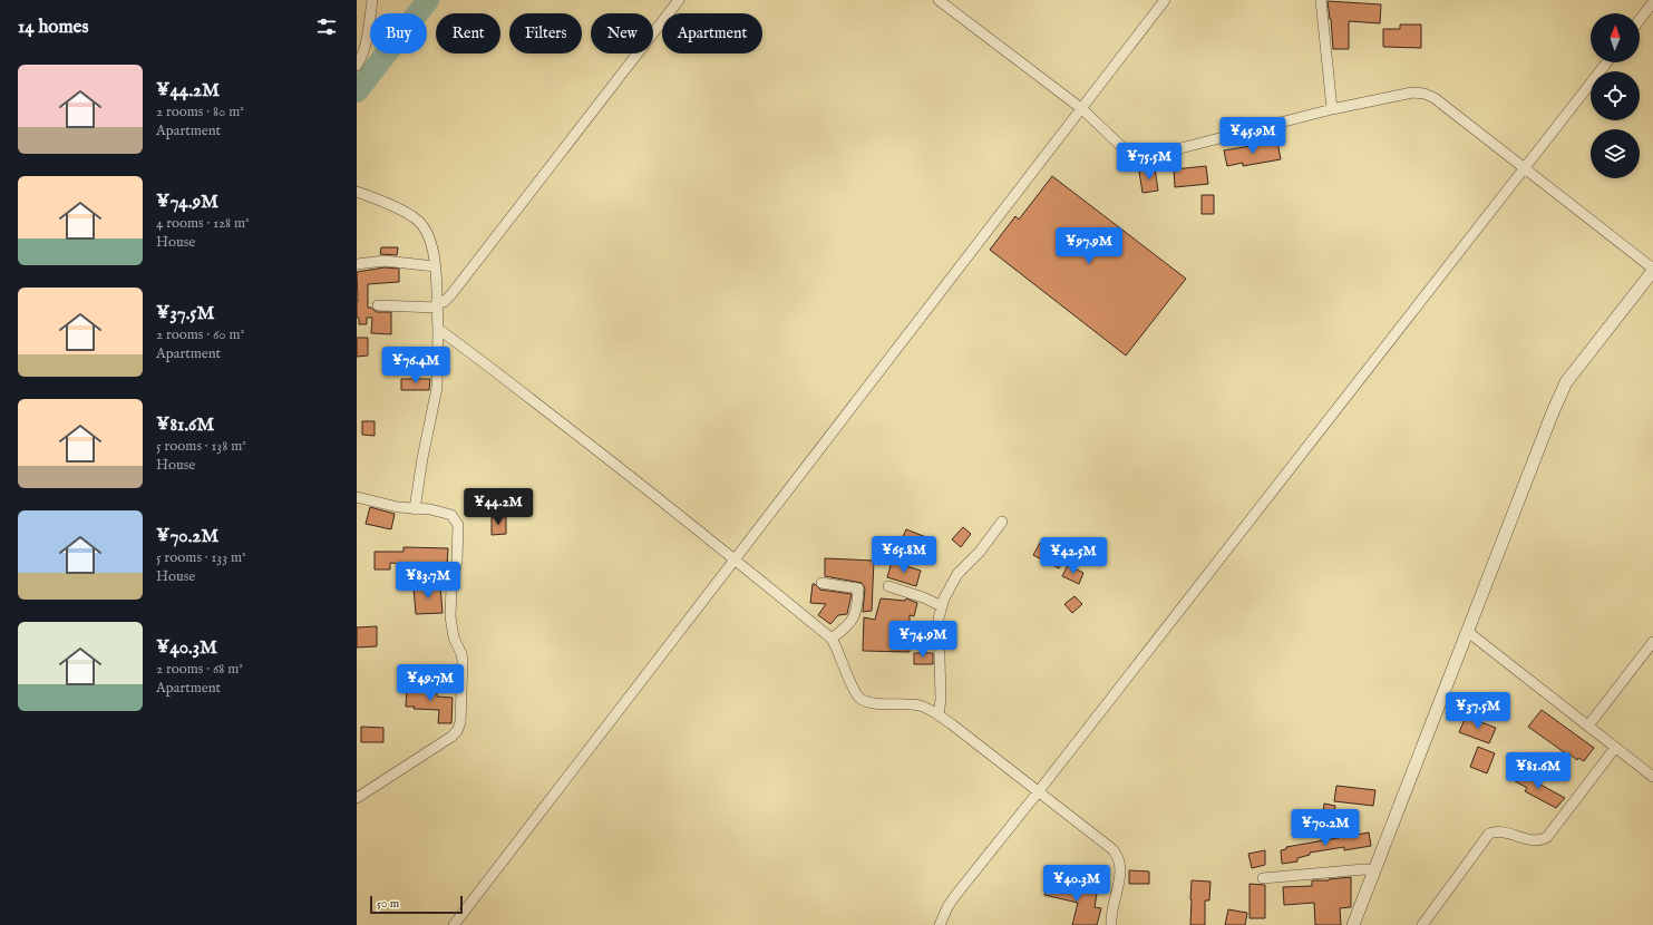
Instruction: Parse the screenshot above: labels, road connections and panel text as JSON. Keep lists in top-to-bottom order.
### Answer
{
  "scale_bar": "50 m",
  "north": "top",
  "page": {
    "heading": "14 homes",
    "chip": [
      "Buy",
      "Rent",
      "Filters",
      "New",
      "Apartment"
    ],
    "list": [
      {
        "name": "¥44.2M",
        "note": "2 rooms · 80 m² · Apartment"
      },
      {
        "name": "¥74.9M",
        "note": "4 rooms · 128 m² · House"
      },
      {
        "name": "¥37.5M",
        "note": "2 rooms · 60 m² · Apartment"
      },
      {
        "name": "¥81.6M",
        "note": "5 rooms · 138 m² · House"
      },
      {
        "name": "¥70.2M",
        "note": "5 rooms · 133 m² · House"
      },
      {
        "name": "¥40.3M",
        "note": "2 rooms · 68 m² · Apartment"
      }
    ],
    "price": [
      "¥45.9M",
      "¥75.5M",
      "¥97.9M",
      "¥76.4M",
      "¥44.2M",
      "¥65.8M",
      "¥42.5M",
      "¥83.7M",
      "¥74.9M",
      "¥49.7M",
      "¥37.5M",
      "¥81.6M",
      "¥70.2M",
      "¥40.3M"
    ],
    "scale": "50 m"
  }
}
